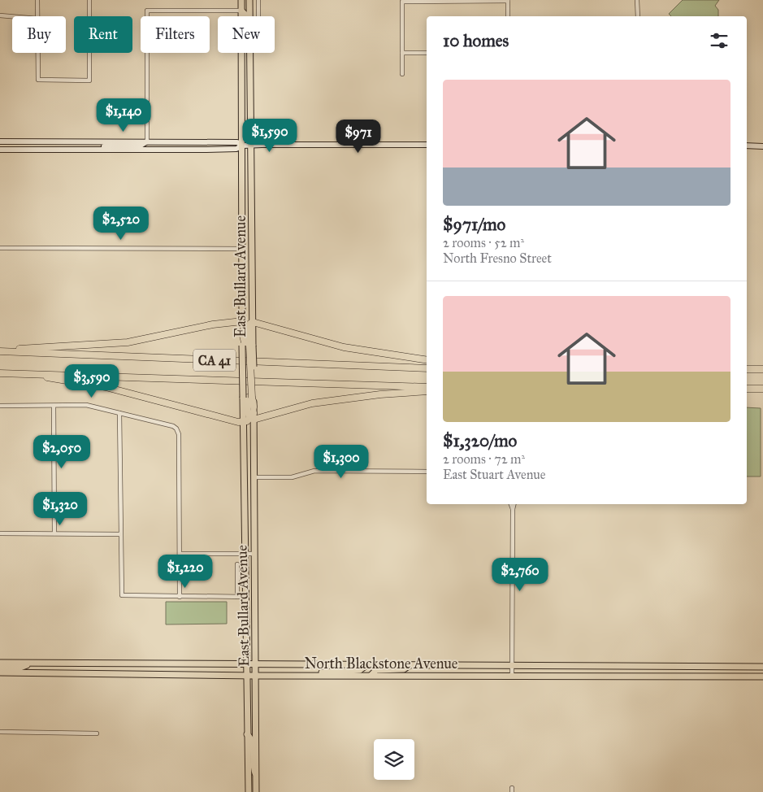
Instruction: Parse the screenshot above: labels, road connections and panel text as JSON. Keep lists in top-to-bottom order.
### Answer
{
  "streets": {
    "highway": ["CA 41"],
    "main road": ["East Bullard Avenue", "North Blackstone Avenue"]
  },
  "crossings": [
    ["East Bullard Avenue", "North Blackstone Avenue"]
  ],
  "page": {
    "chip": [
      "Buy",
      "Rent",
      "Filters",
      "New"
    ],
    "heading": "10 homes",
    "list": [
      {
        "name": "$971/mo",
        "note": "2 rooms · 52 m² · North Fresno Street"
      },
      {
        "name": "$1,320/mo",
        "note": "2 rooms · 72 m² · East Stuart Avenue"
      }
    ],
    "price": [
      "$1,140",
      "$1,590",
      "$971",
      "$2,520",
      "$3,590",
      "$2,050",
      "$1,300",
      "$1,320",
      "$1,220",
      "$2,760"
    ]
  }
}
